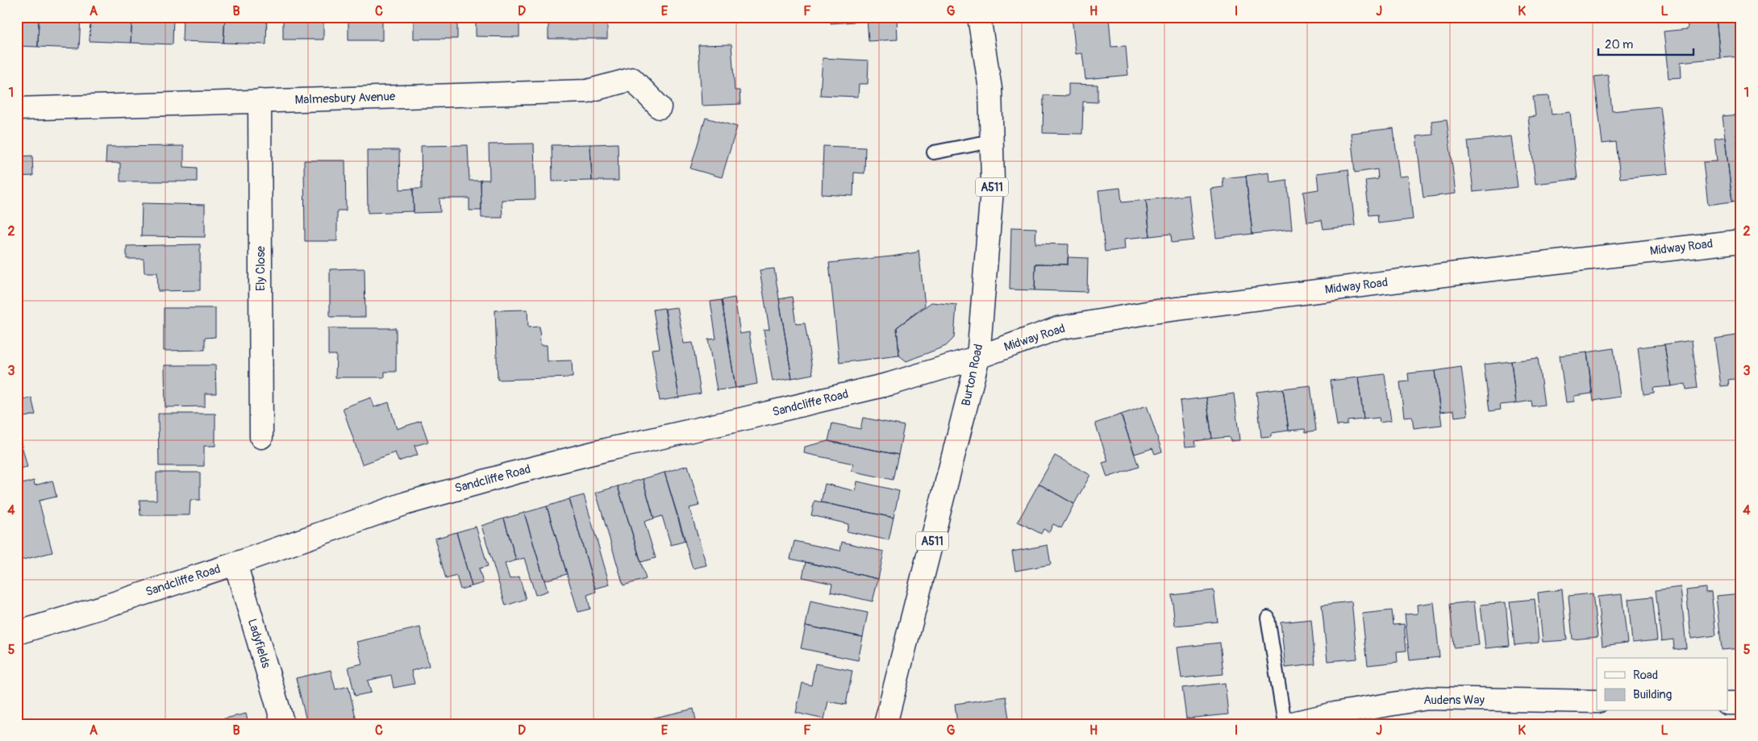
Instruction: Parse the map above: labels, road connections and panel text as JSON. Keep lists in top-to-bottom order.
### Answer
{
  "streets": {
    "main road": [
      "Malmesbury Avenue",
      "A511",
      "Midway Road",
      "Ely Close",
      "Burton Road",
      "Sandcliffe Road",
      "Ladyfields",
      "Audens Way"
    ]
  },
  "crossings": [
    ["Malmesbury Avenue", "Ely Close"],
    ["Midway Road", "Burton Road"],
    ["Midway Road", "Sandcliffe Road"],
    ["Burton Road", "Sandcliffe Road"],
    ["Sandcliffe Road", "Ladyfields"]
  ],
  "legend": ["Road", "Building"],
  "scale_bar": "20 m",
  "grid": {
    "columns": [
      "A",
      "B",
      "C",
      "D",
      "E",
      "F",
      "G",
      "H",
      "I",
      "J",
      "K",
      "L"
    ],
    "rows": [
      "1",
      "2",
      "3",
      "4",
      "5"
    ]
  }
}
